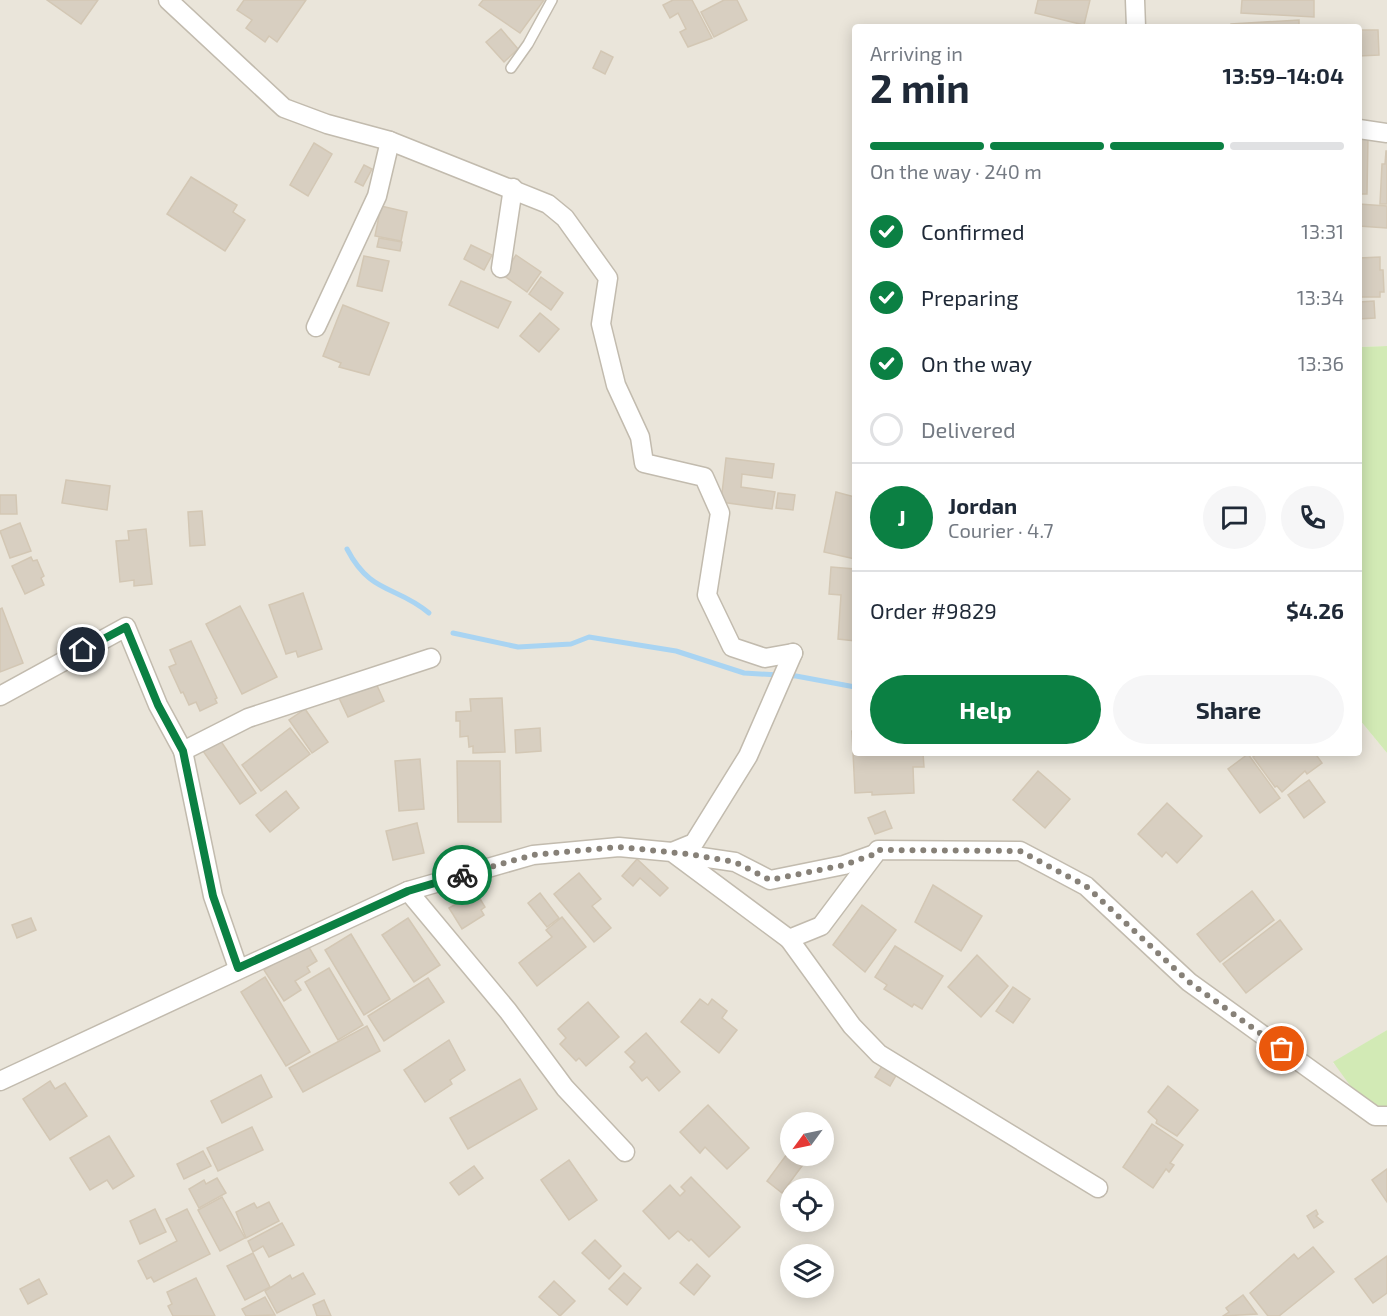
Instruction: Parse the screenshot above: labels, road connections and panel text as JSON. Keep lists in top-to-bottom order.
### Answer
{
  "north": "bottom left",
  "page": {
    "heading": ["2 min", "Arriving in", "13:59–14:04"],
    "panel": [
      "Jordan",
      "Courier · 4.7",
      "Order #9829",
      "$4.26"
    ],
    "bar": "On the way · 240 m",
    "list": [
      ["Confirmed", "13:31"],
      ["Preparing", "13:34"],
      ["On the way", "13:36"],
      "Delivered"
    ],
    "round": "J",
    "buttons": ["Help", "Share"]
  }
}
